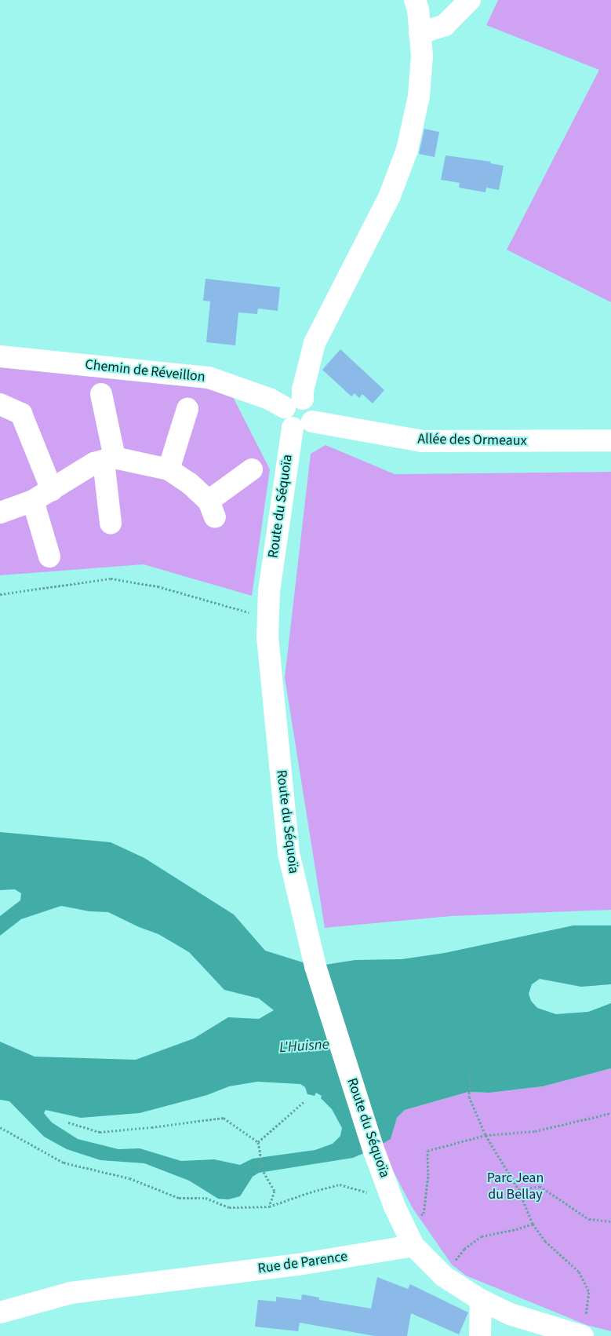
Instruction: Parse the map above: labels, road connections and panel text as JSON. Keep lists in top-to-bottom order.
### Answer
{
  "streets": {
    "street": [
      "Chemin de Réveillon",
      "Allée des Ormeaux",
      "Route du Séquoïa",
      "Rue de Parence"
    ]
  },
  "crossings": [
    ["Chemin de Réveillon", "Route du Séquoïa"],
    ["Allée des Ormeaux", "Route du Séquoïa"],
    ["Route du Séquoïa", "Rue de Parence"]
  ],
  "water": ["L'Huisne"],
  "parks": ["Parc Jean du Bellay"]
}
